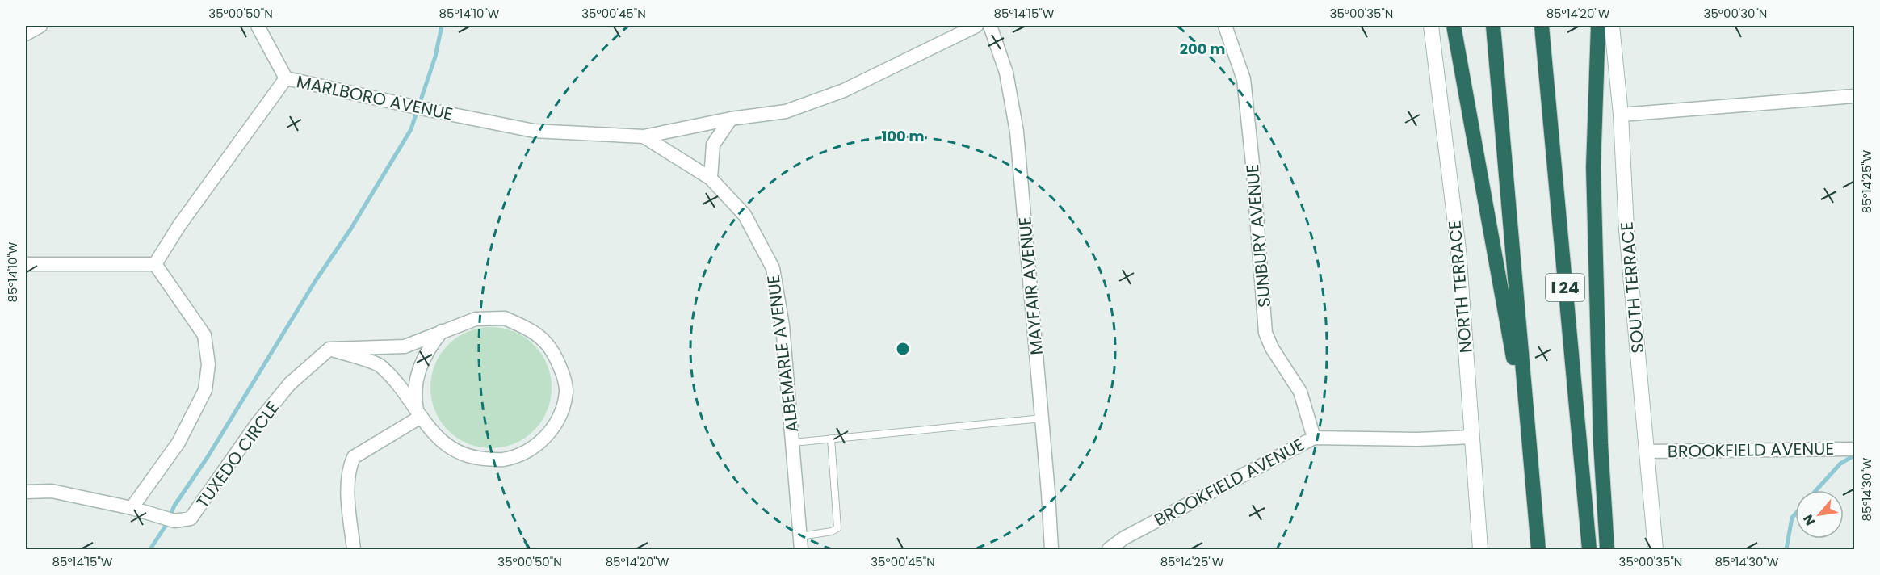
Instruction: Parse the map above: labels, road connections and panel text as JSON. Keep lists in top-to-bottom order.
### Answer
{
  "streets": {
    "highway": ["I 24"],
    "street": [
      "MARLBORO AVENUE",
      "SUNBURY AVENUE",
      "MAYFAIR AVENUE",
      "NORTH TERRACE",
      "SOUTH TERRACE",
      "ALBEMARLE AVENUE",
      "BROOKFIELD AVENUE",
      "TUXEDO CIRCLE"
    ]
  },
  "crossings": [
    ["MARLBORO AVENUE", "ALBEMARLE AVENUE"],
    ["SUNBURY AVENUE", "BROOKFIELD AVENUE"],
    ["NORTH TERRACE", "BROOKFIELD AVENUE"],
    ["SOUTH TERRACE", "BROOKFIELD AVENUE"]
  ],
  "north": "bottom left",
  "coordinates": [
    "35°00'50\"N",
    "85°14'10\"W",
    "35°00'45\"N",
    "85°14'15\"W",
    "35°00'35\"N",
    "85°14'20\"W",
    "35°00'30\"N",
    "85°14'25\"W",
    "85°14'30\"W"
  ],
  "rings": ["200 m", "100 m"]
}
